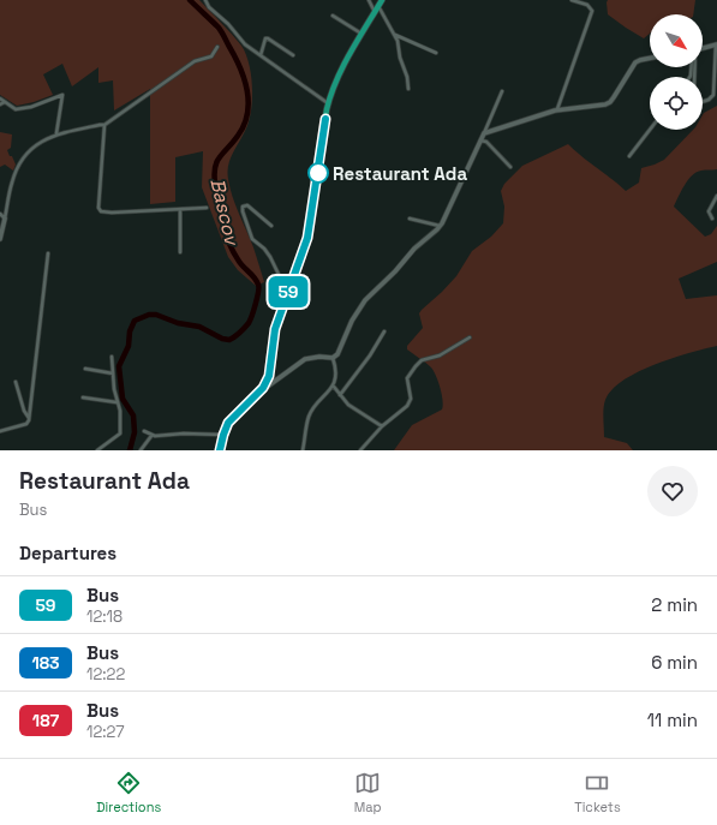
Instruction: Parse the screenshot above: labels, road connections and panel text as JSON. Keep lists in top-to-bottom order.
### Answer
{
  "water": ["Bascov"],
  "places": ["Restaurant Ada"],
  "lines": ["bus line 59"],
  "north": "bottom right",
  "page": {
    "on_map": "59",
    "heading": [
      ["Restaurant Ada", "Bus"],
      "Departures"
    ],
    "list": [
      {
        "mark": "59",
        "name": "Bus",
        "note": "12:18",
        "value": "2 min"
      },
      {
        "mark": "183",
        "name": "Bus",
        "note": "12:22",
        "value": "6 min"
      },
      {
        "mark": "187",
        "name": "Bus",
        "note": "12:27",
        "value": "11 min"
      }
    ],
    "tabs": ["Directions", "Map", "Tickets"]
  }
}
